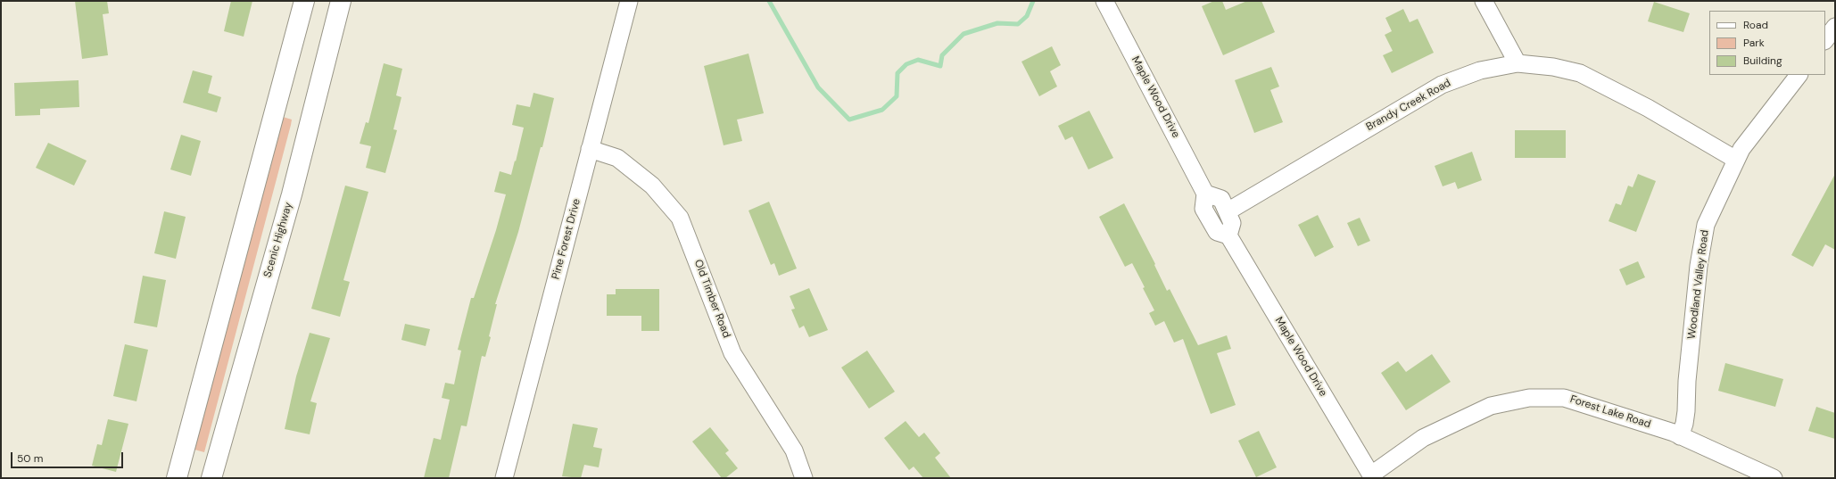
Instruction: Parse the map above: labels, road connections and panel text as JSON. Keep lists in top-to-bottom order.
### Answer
{
  "streets": {
    "highway": ["Scenic Highway"],
    "street": [
      "Maple Wood Drive",
      "Brandy Creek Road",
      "Pine Forest Drive",
      "Woodland Valley Road",
      "Old Timber Road",
      "Forest Lake Road"
    ]
  },
  "crossings": [
    ["Maple Wood Drive", "Forest Lake Road"],
    ["Brandy Creek Road", "Woodland Valley Road"],
    ["Pine Forest Drive", "Old Timber Road"],
    ["Woodland Valley Road", "Forest Lake Road"]
  ],
  "legend": ["Road", "Park", "Building"],
  "scale_bar": "50 m"
}
